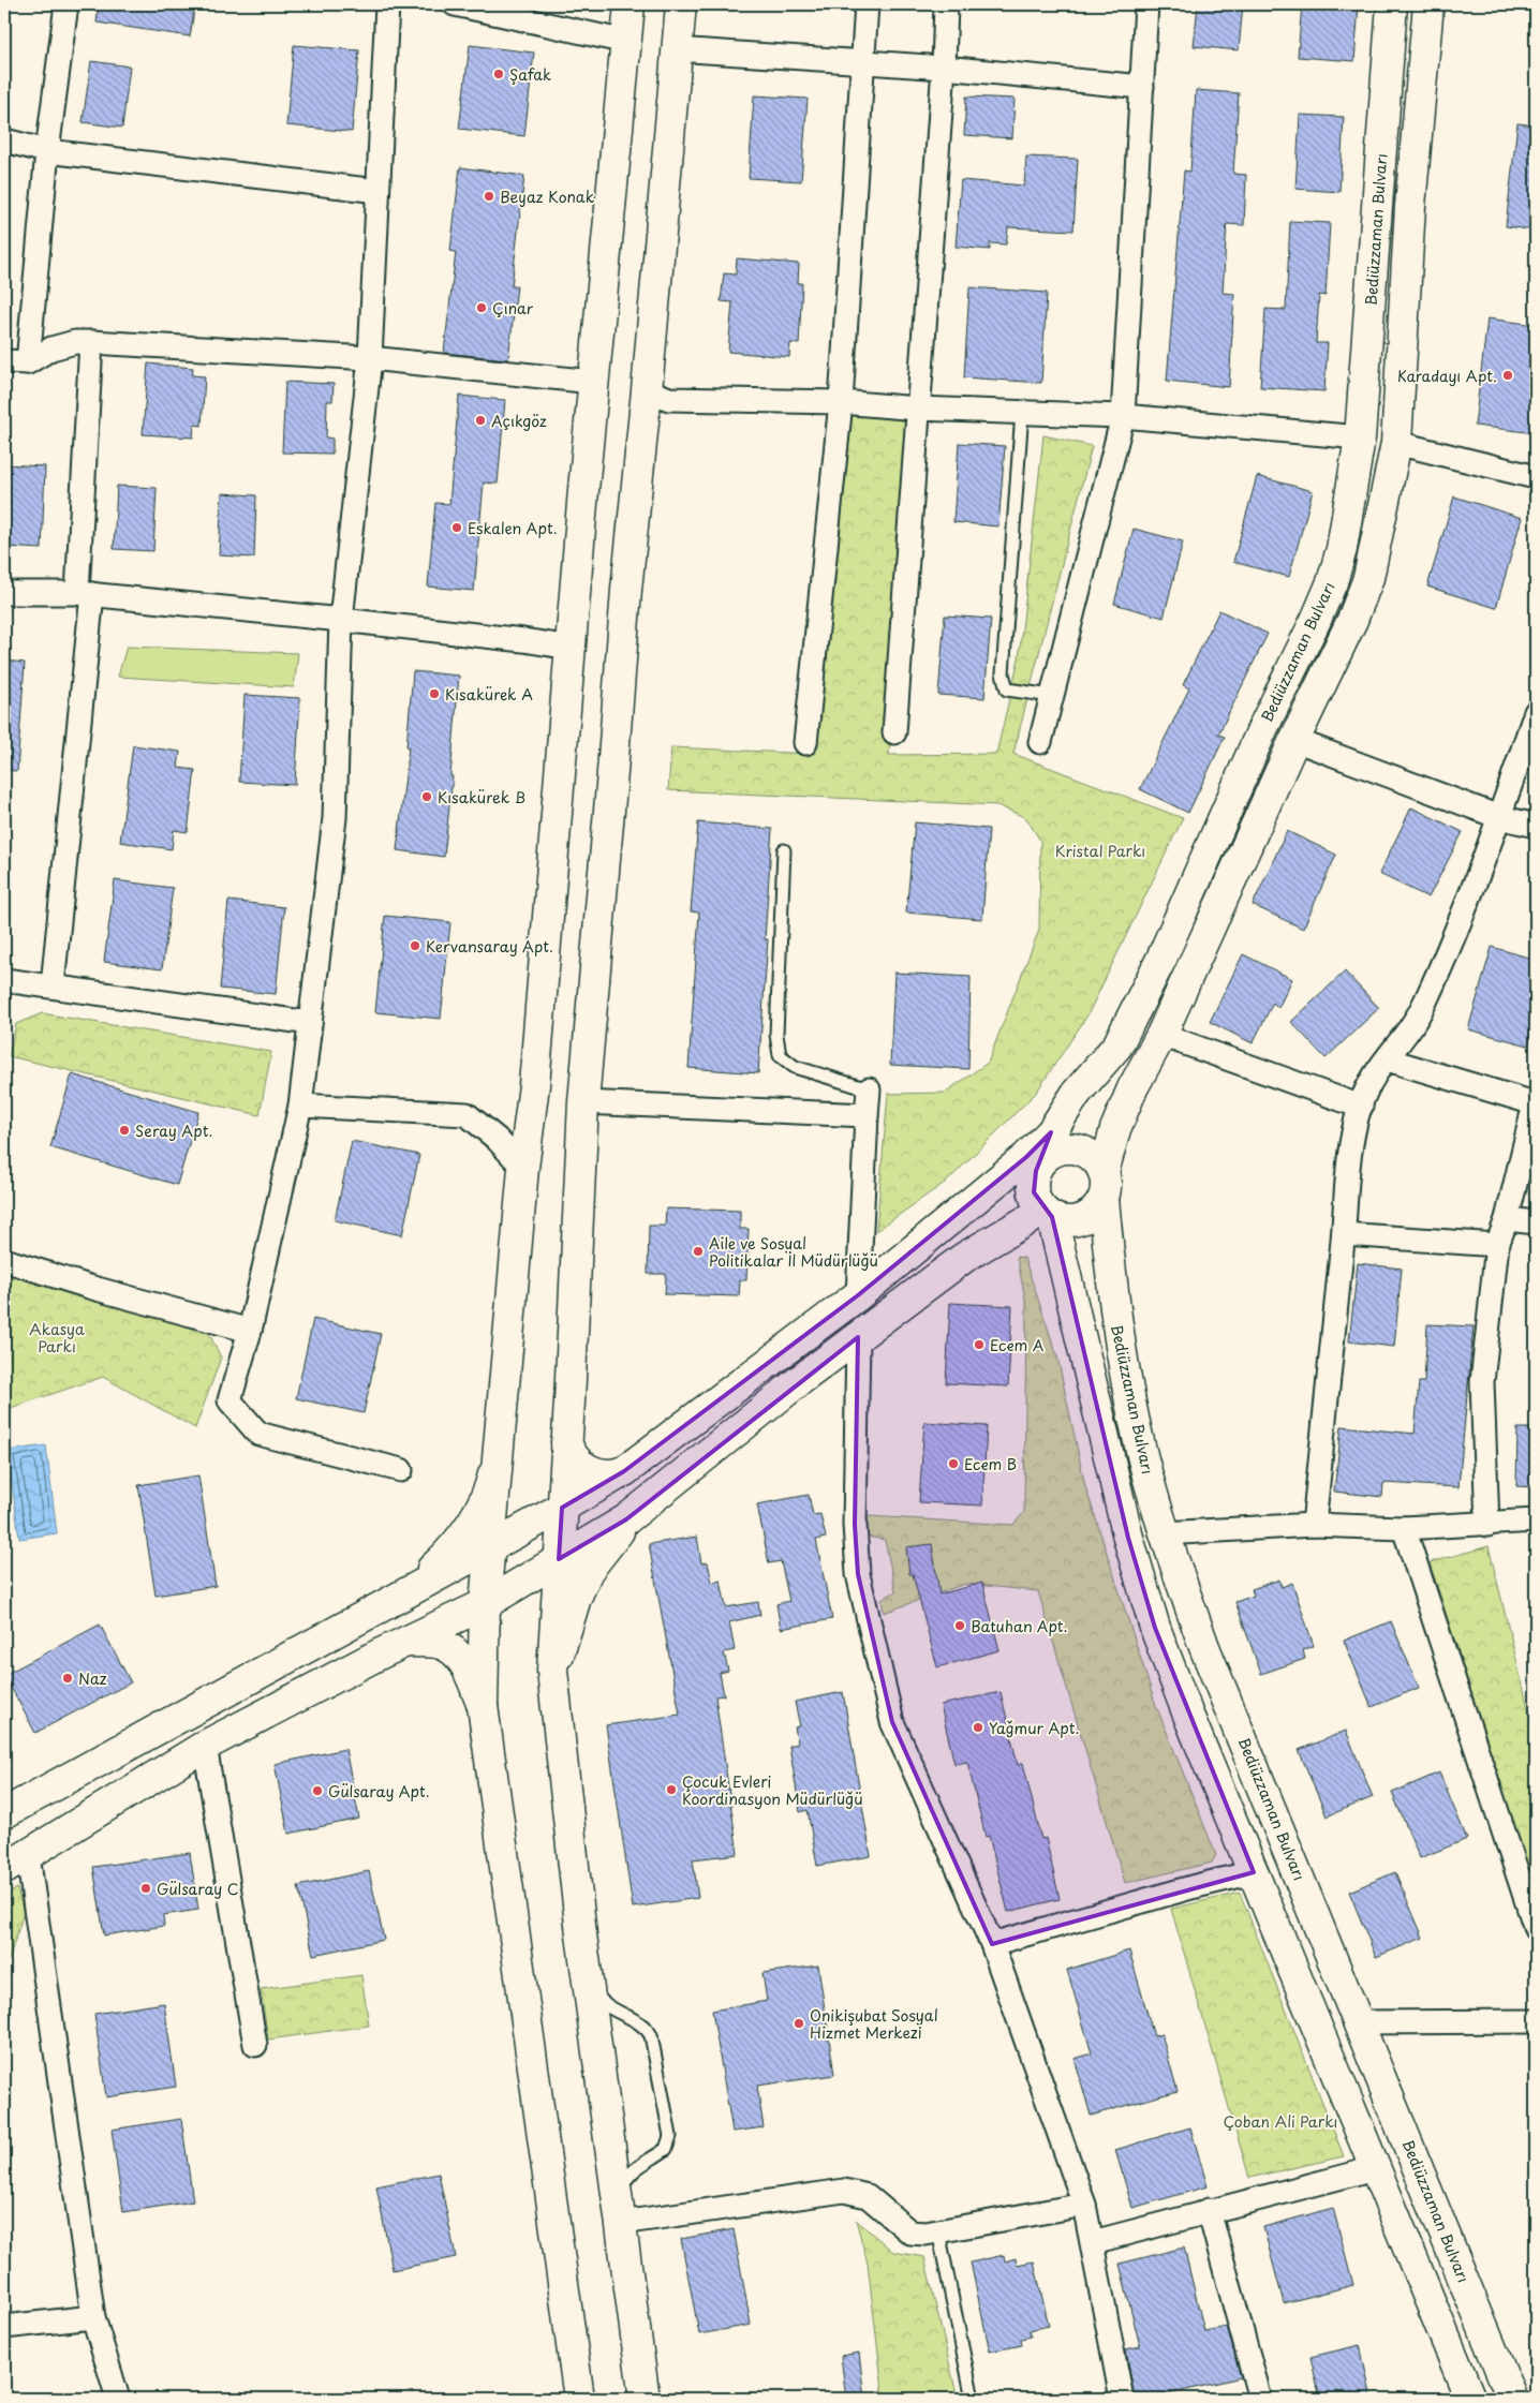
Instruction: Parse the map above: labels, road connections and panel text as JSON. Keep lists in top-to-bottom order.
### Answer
{
  "streets": {
    "street": ["Bediüzzaman Bulvarı"]
  },
  "parks": ["Kristal Parkı", "Akasya Parkı", "Çoban Ali Parkı"],
  "places": [
    "Şafak",
    "Beyaz Konak",
    "Çınar",
    "Karadayı Apt.",
    "Açıkgöz",
    "Eskalen Apt.",
    "Kısakürek A",
    "Kısakürek B",
    "Kervansaray Apt.",
    "Seray Apt.",
    "Aile ve Sosyal Politikalar İl Müdürlüğü",
    "Ecem A",
    "Ecem B",
    "Batuhan Apt.",
    "Naz",
    "Yağmur Apt.",
    "Çocuk Evleri Koordinasyon Müdürlüğü",
    "Gülsaray Apt.",
    "Gülsaray C",
    "Onikişubat Sosyal Hizmet Merkezi"
  ]
}
